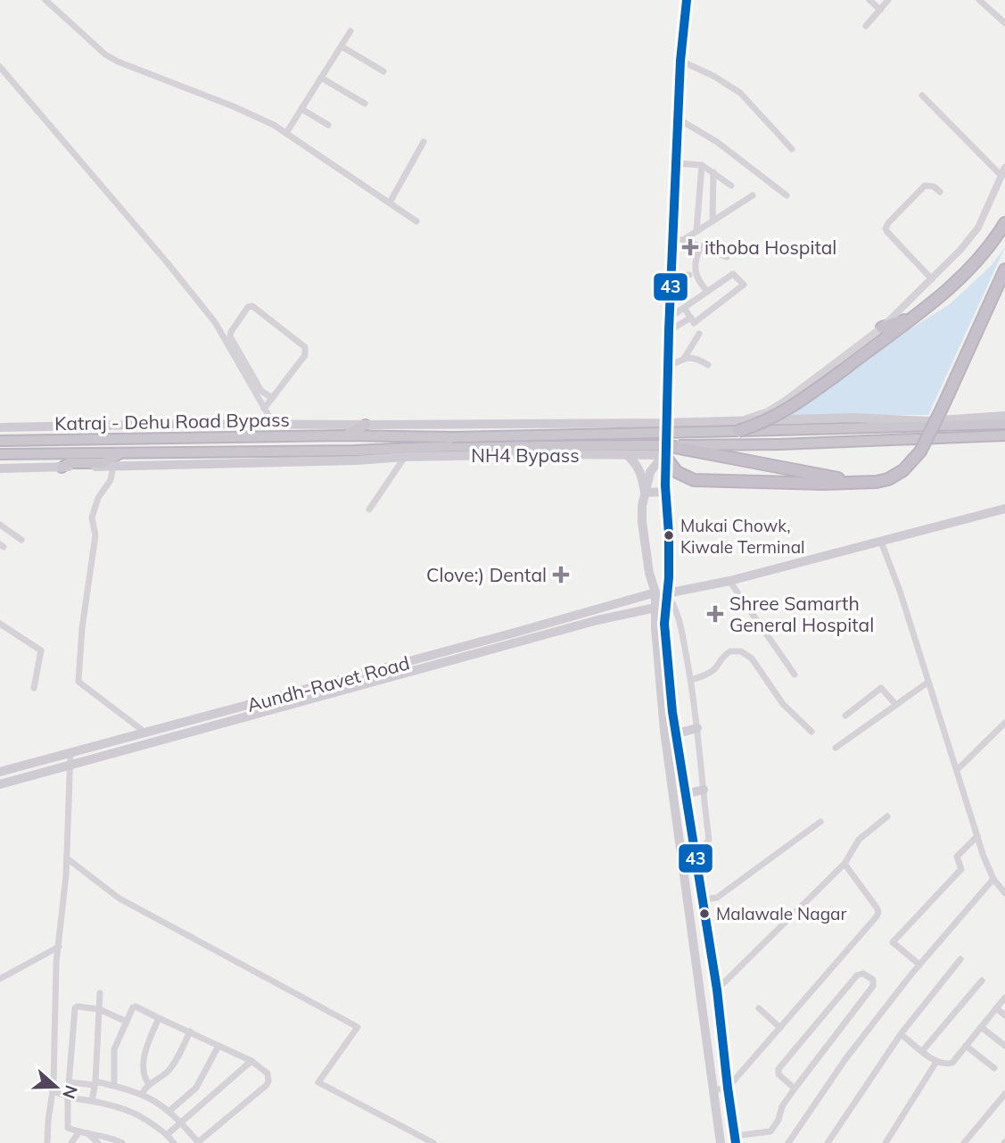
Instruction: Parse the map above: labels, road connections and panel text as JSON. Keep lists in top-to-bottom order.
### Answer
{
  "streets": {
    "highway": ["Katraj - Dehu Road Bypass"],
    "main road": ["NH4 Bypass", "Aundh-Ravet Road"]
  },
  "crossings": [
    ["Katraj - Dehu Road Bypass", "NH4 Bypass"]
  ],
  "places": {
    "health": ["ithoba Hospital", "Clove:) Dental", "Shree Samarth General Hospital"],
    "other": ["Mukai Chowk, Kiwale Terminal", "Malawale Nagar"]
  },
  "lines": ["transit line 43"],
  "north": "right"
}
